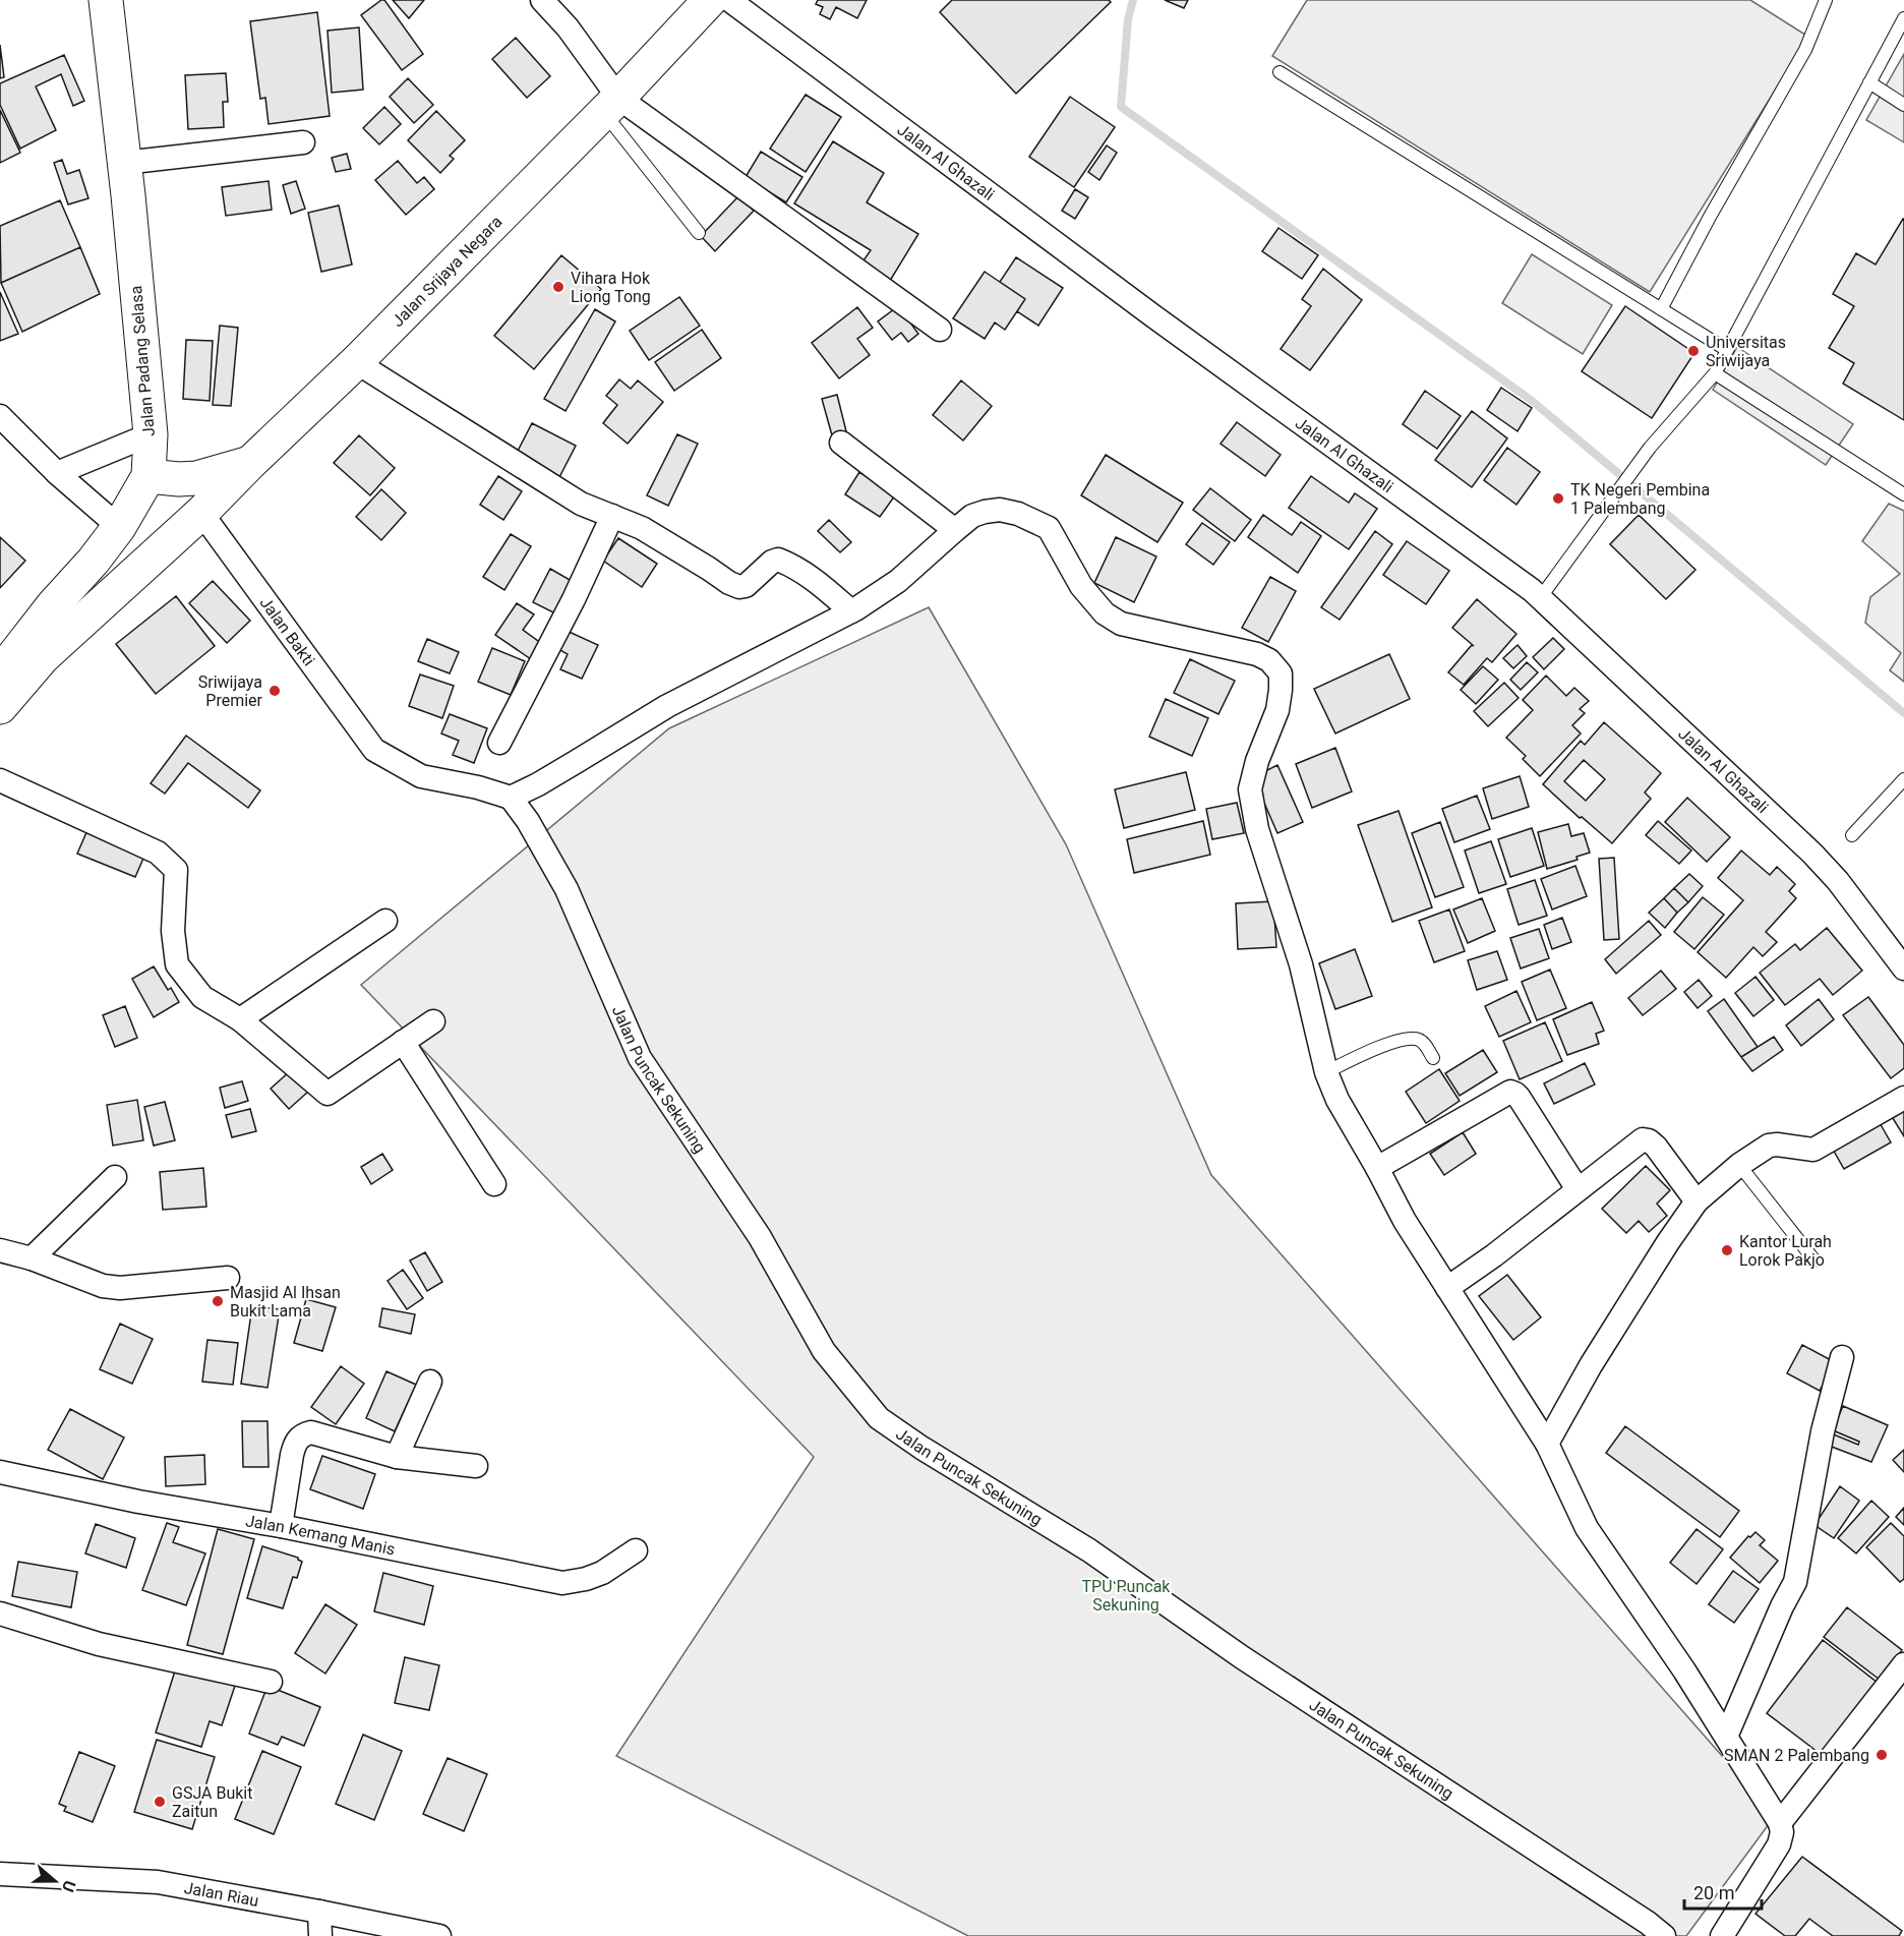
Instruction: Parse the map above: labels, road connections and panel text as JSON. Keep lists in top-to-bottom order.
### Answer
{
  "streets": {
    "main road": ["Jalan Srijaya Negara", "Jalan Padang Selasa"],
    "street": [
      "Jalan Al Ghazali",
      "Jalan Bakti",
      "Jalan Puncak Sekuning",
      "Jalan Kemang Manis",
      "Jalan Riau"
    ]
  },
  "crossings": [
    ["Jalan Srijaya Negara", "Jalan Bakti"],
    ["Jalan Bakti", "Jalan Puncak Sekuning"]
  ],
  "parks": ["TPU Puncak Sekuning"],
  "places": [
    "Vihara Hok Liong Tong",
    "Universitas Sriwijaya",
    "TK Negeri Pembina 1 Palembang",
    "Sriwijaya Premier",
    "Kantor Lurah Lorok Pakjo",
    "Masjid Al Ihsan Bukit Lama",
    "SMAN 2 Palembang",
    "GSJA Bukit Zaitun"
  ],
  "scale_bar": "20 m",
  "north": "right"
}
